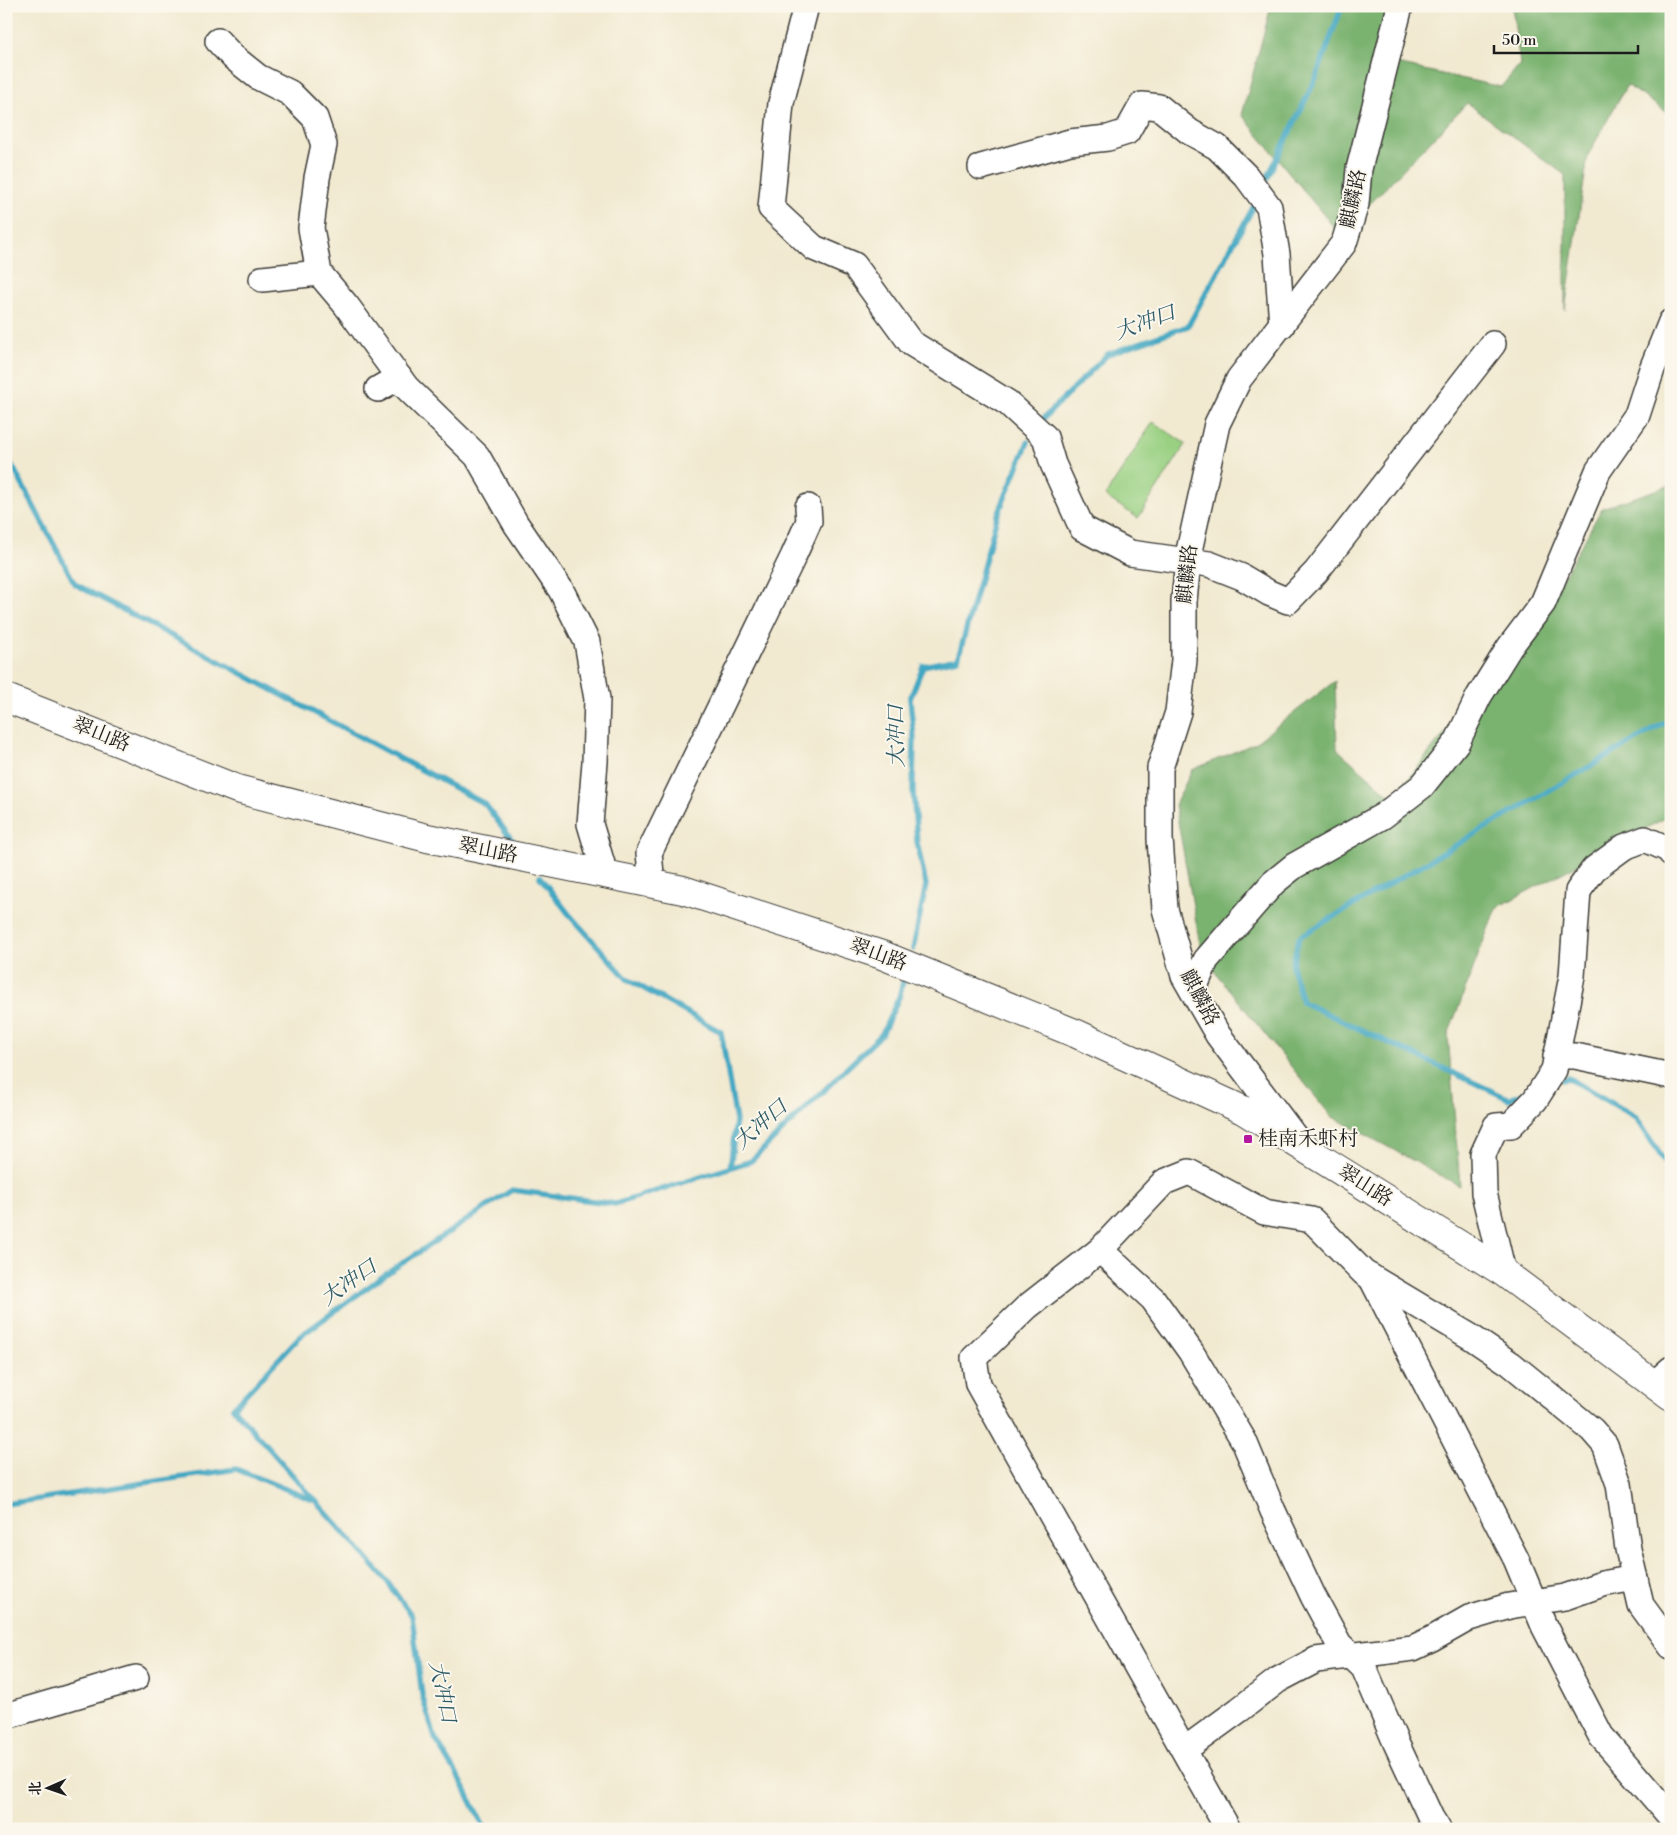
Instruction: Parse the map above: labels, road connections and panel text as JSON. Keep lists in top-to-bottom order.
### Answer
{
  "streets": {
    "main road": ["翠山路"],
    "street": ["麒麟路"]
  },
  "crossings": [
    ["麒麟路", "翠山路"]
  ],
  "water": ["大冲口"],
  "places": {
    "transit": ["桂南禾虾村"]
  },
  "scale_bar": "50 m",
  "north": "left"
}
